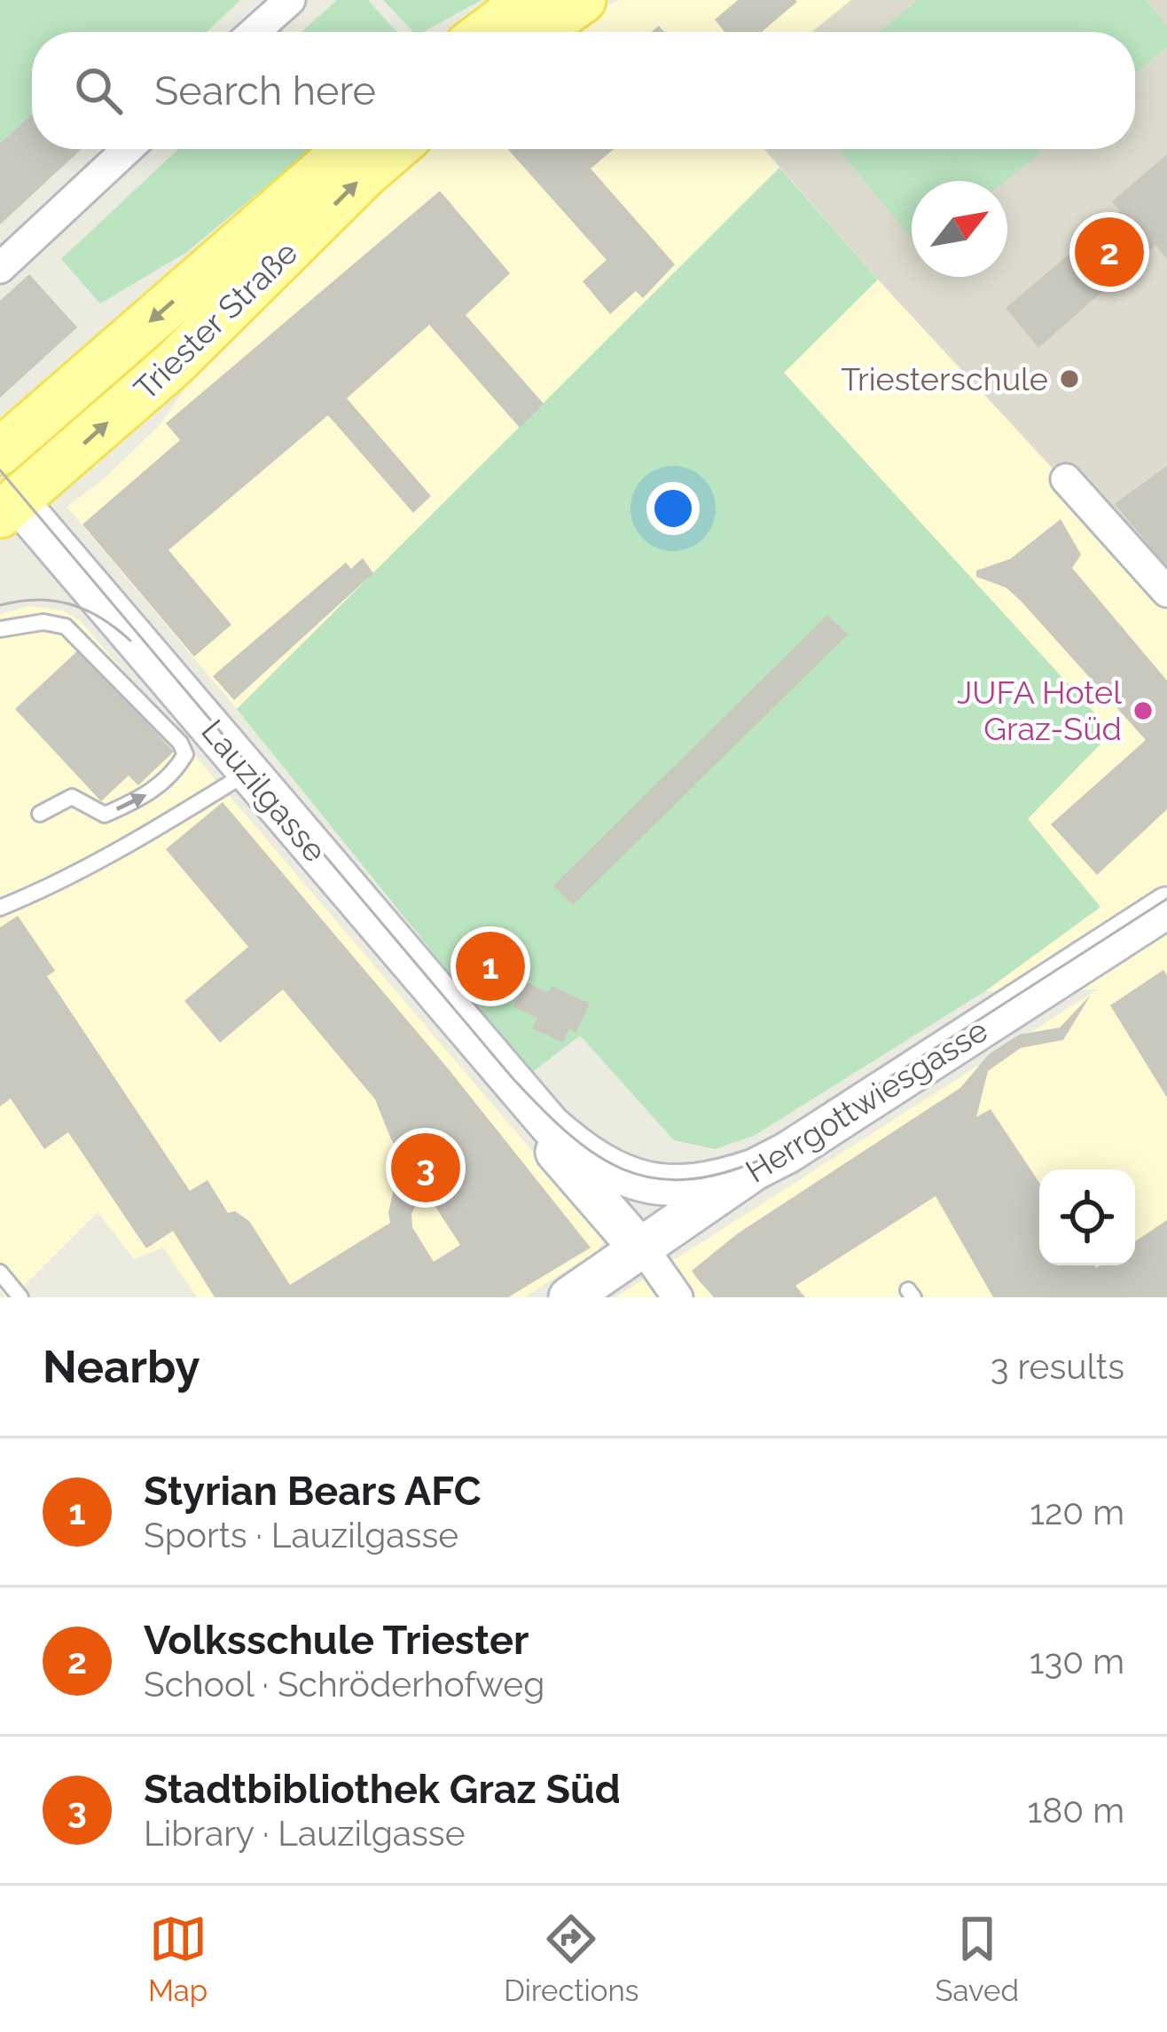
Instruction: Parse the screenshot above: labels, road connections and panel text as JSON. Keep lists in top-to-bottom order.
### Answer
{
  "streets": {
    "main road": ["Triester Straße"],
    "street": ["Lauzilgasse", "Herrgottwiesgasse"]
  },
  "crossings": [
    ["Triester Straße", "Lauzilgasse"],
    ["Lauzilgasse", "Herrgottwiesgasse"]
  ],
  "places": ["Triesterschule", "JUFA Hotel Graz-Süd"],
  "north": "top right",
  "page": {
    "search": "Search here",
    "pins": ["2", "1", "3"],
    "heading": ["Nearby", "3 results"],
    "list": [
      {
        "mark": "1",
        "name": "Styrian Bears AFC",
        "note": "Sports · Lauzilgasse",
        "value": "120 m"
      },
      {
        "mark": "2",
        "name": "Volksschule Triester",
        "note": "School · Schröderhofweg",
        "value": "130 m"
      },
      {
        "mark": "3",
        "name": "Stadtbibliothek Graz Süd",
        "note": "Library · Lauzilgasse",
        "value": "180 m"
      }
    ],
    "nav": ["Map", "Directions", "Saved"]
  }
}
